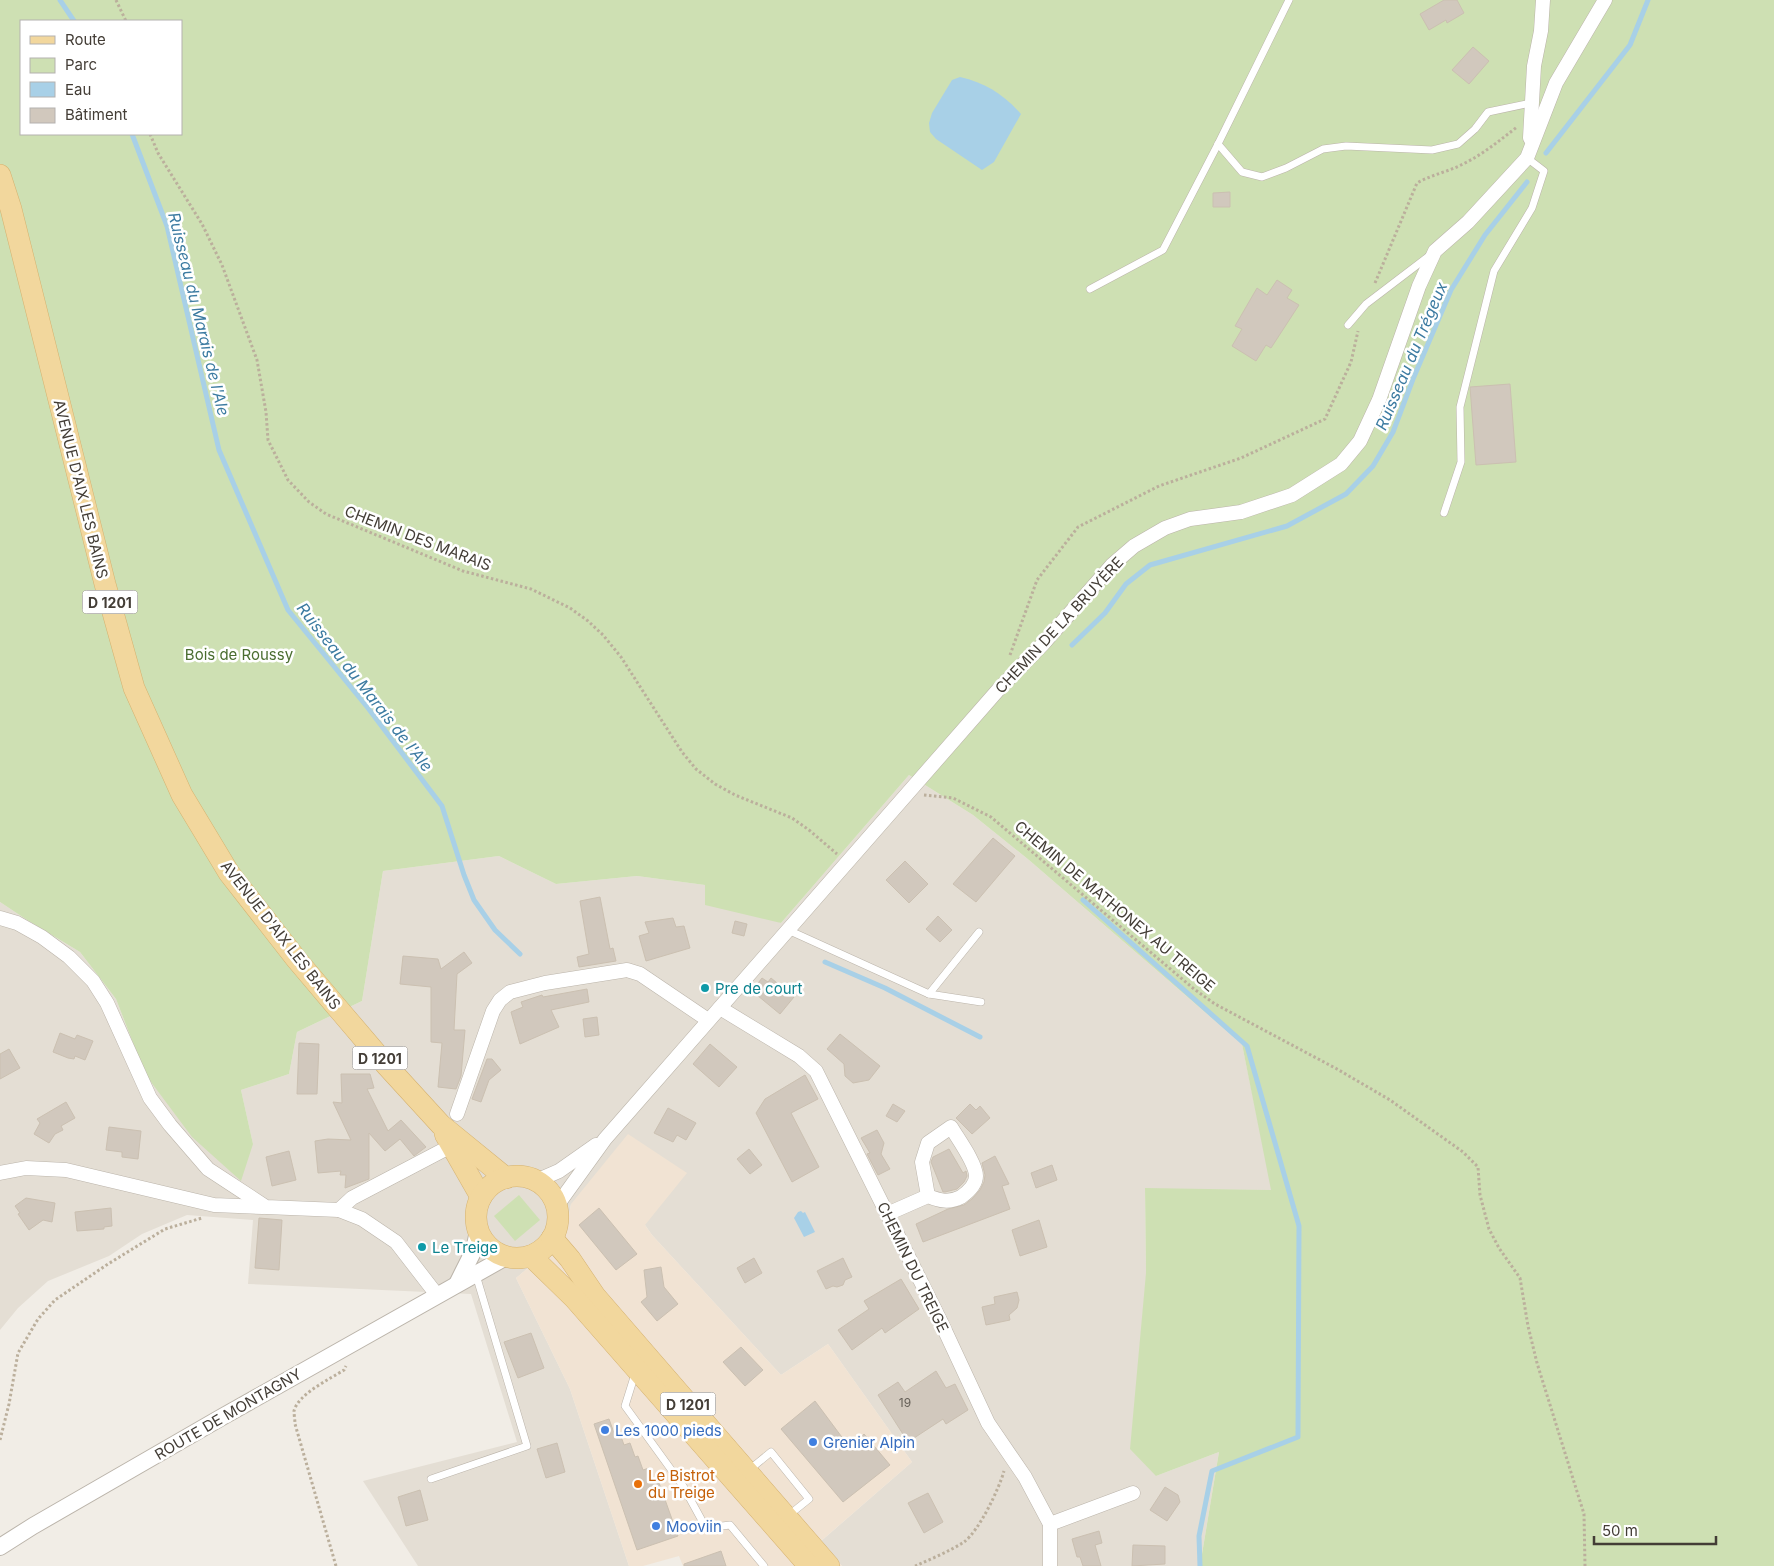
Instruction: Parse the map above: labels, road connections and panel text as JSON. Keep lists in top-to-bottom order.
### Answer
{
  "streets": {
    "main road": ["AVENUE D'AIX LES BAINS", "D 1201"],
    "street": ["CHEMIN DE LA BRUYÈRE", "CHEMIN DU TREIGE", "ROUTE DE MONTAGNY"],
    "path": ["CHEMIN DES MARAIS", "CHEMIN DE MATHONEX AU TREIGE"]
  },
  "crossings": [
    ["AVENUE D'AIX LES BAINS", "D 1201"],
    ["CHEMIN DES MARAIS", "CHEMIN DE LA BRUYÈRE"],
    ["D 1201", "ROUTE DE MONTAGNY"],
    ["CHEMIN DE LA BRUYÈRE", "CHEMIN DE MATHONEX AU TREIGE"],
    ["CHEMIN DE LA BRUYÈRE", "CHEMIN DU TREIGE"]
  ],
  "water": ["Ruisseau du Marais de l'Ale", "Ruisseau du Trégeux"],
  "parks": ["Bois de Roussy"],
  "places": [
    "Pre de court",
    "Le Treige",
    "Les 1000 pieds",
    "Grenier Alpin",
    "Le Bistrot du Treige",
    "Mooviin"
  ],
  "house_numbers": ["19"],
  "legend": [
    "Route",
    "Parc",
    "Eau",
    "Bâtiment"
  ],
  "scale_bar": "50 m"
}
